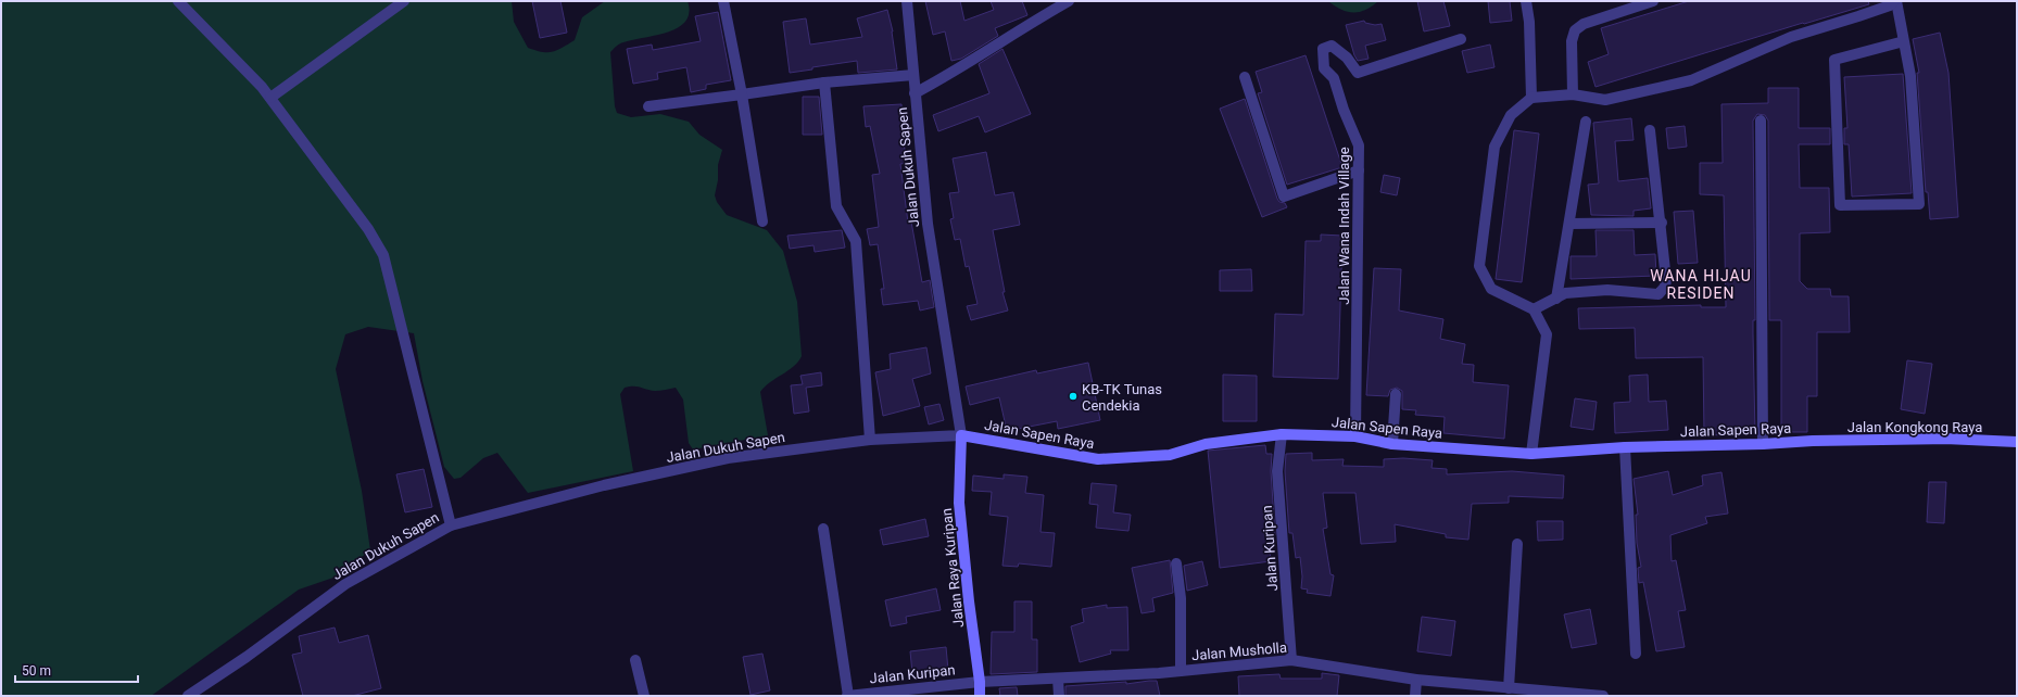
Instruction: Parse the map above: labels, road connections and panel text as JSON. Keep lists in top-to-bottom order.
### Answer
{
  "streets": {
    "street": [
      "Jalan Dukuh Sapen",
      "Jalan Wana Indah Village",
      "Jalan Kongkong Raya",
      "Jalan Sapen Raya",
      "Jalan Kuripan",
      "Jalan Raya Kuripan",
      "Jalan Musholla"
    ]
  },
  "crossings": [
    ["Jalan Dukuh Sapen", "Jalan Sapen Raya"],
    ["Jalan Dukuh Sapen", "Jalan Raya Kuripan"],
    ["Jalan Wana Indah Village", "Jalan Sapen Raya"],
    ["Jalan Kongkong Raya", "Jalan Sapen Raya"],
    ["Jalan Sapen Raya", "Jalan Kuripan"],
    ["Jalan Sapen Raya", "Jalan Raya Kuripan"],
    ["Jalan Kuripan", "Jalan Raya Kuripan"],
    ["Jalan Kuripan", "Jalan Musholla"],
    ["Jalan Raya Kuripan", "Jalan Musholla"]
  ],
  "districts": ["WANA HIJAU RESIDEN"],
  "places": ["KB-TK Tunas Cendekia"],
  "scale_bar": "50 m"
}
